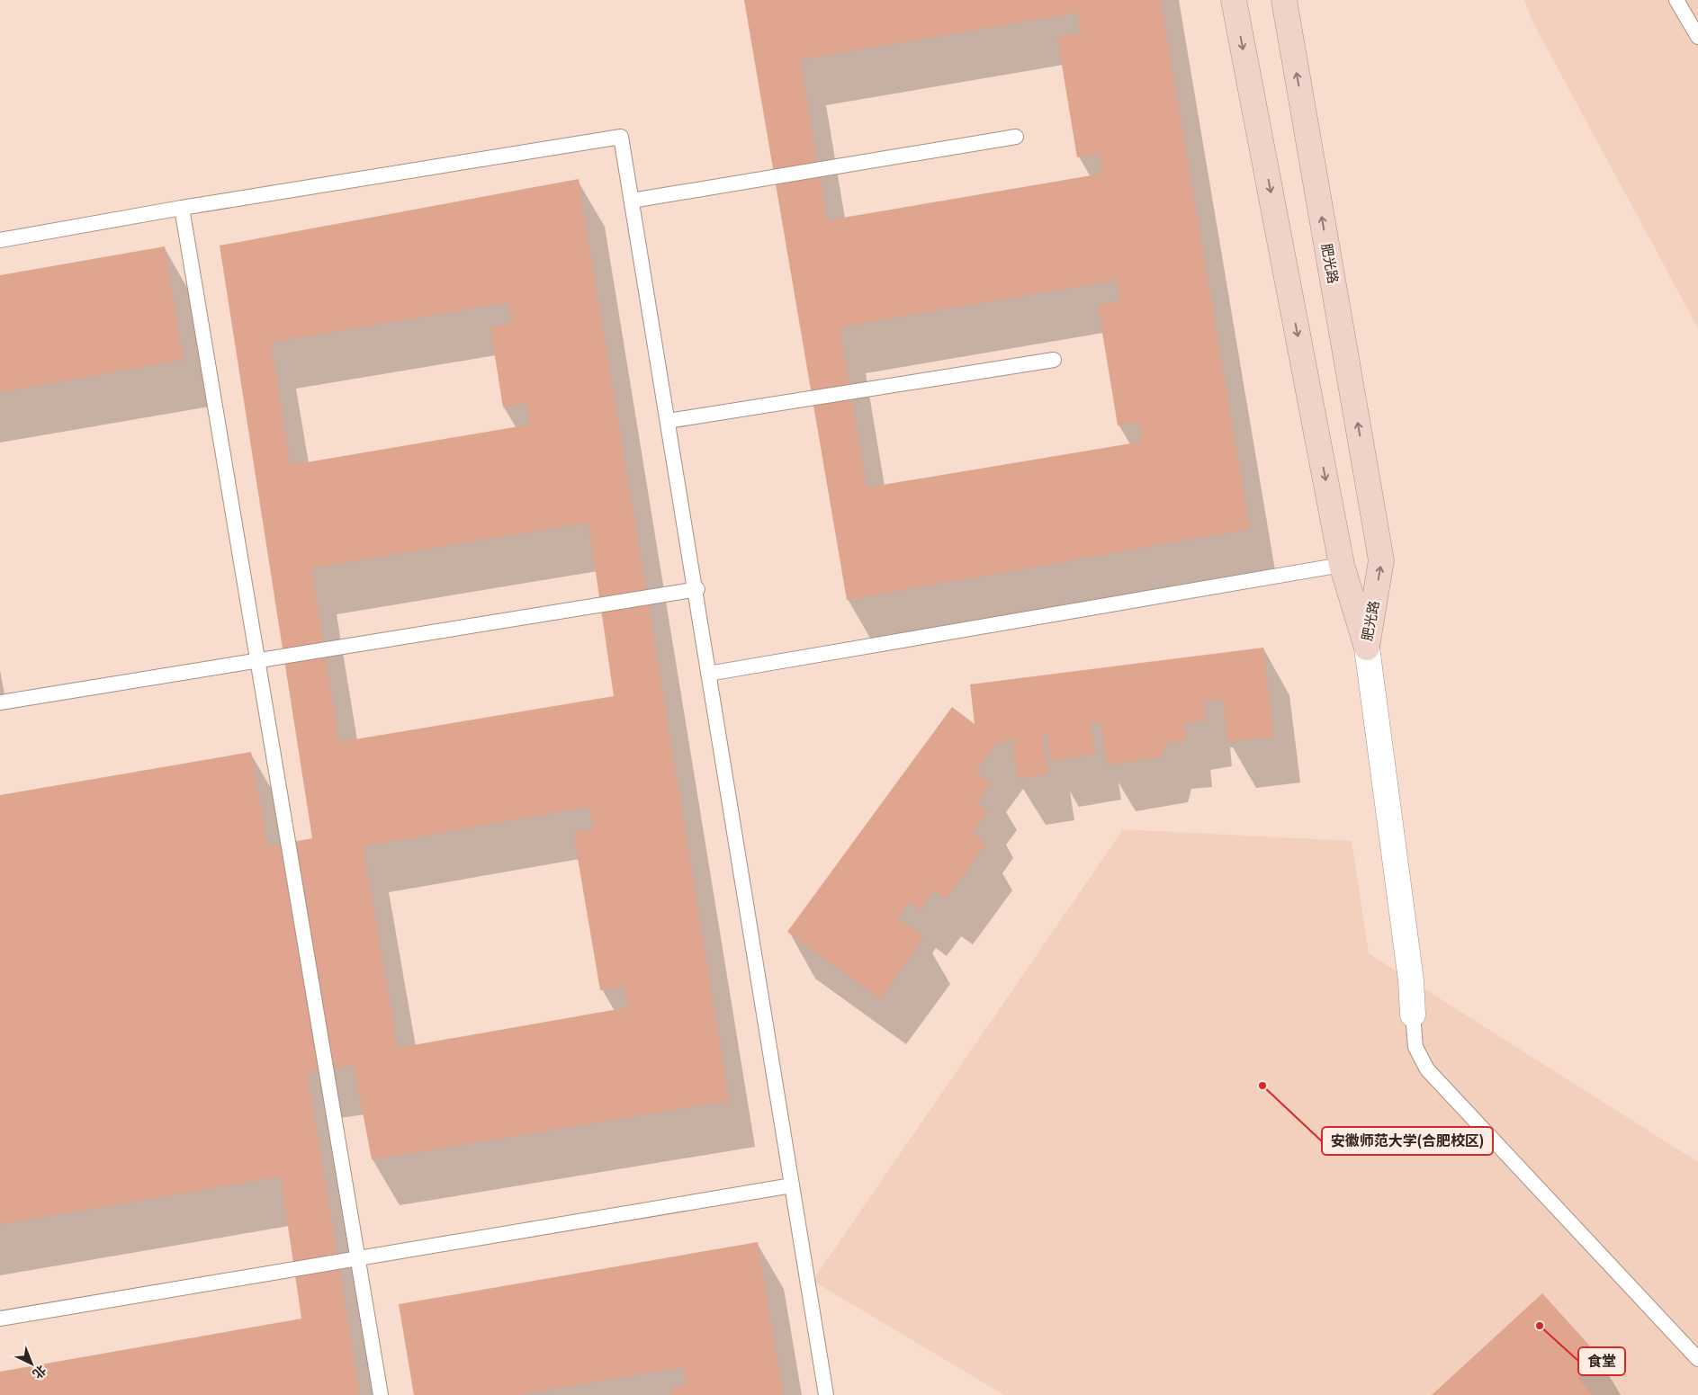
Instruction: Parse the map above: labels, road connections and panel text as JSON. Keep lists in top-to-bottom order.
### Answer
{
  "streets": {
    "street": ["肥光路"]
  },
  "places": ["安徽师范大学(合肥校区)", "食堂"],
  "north": "bottom right"
}
